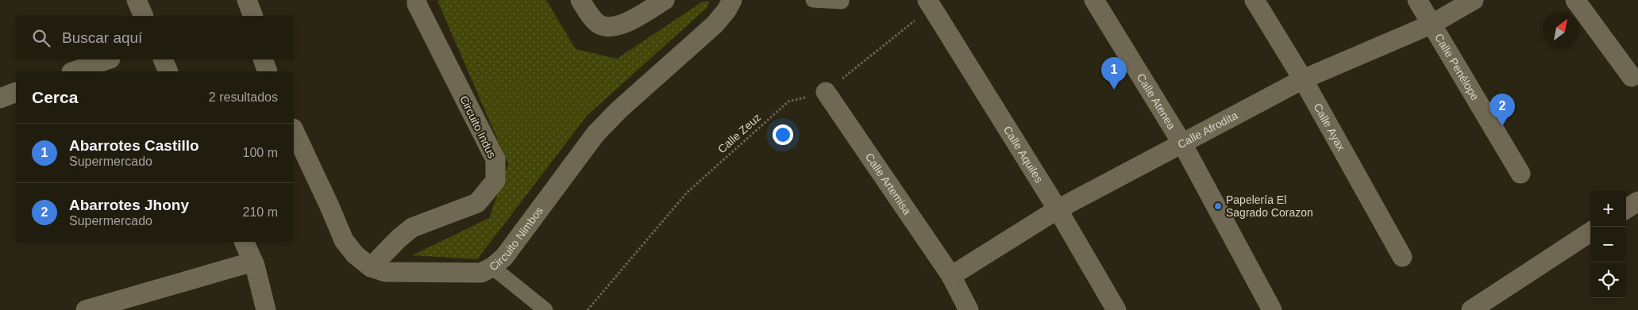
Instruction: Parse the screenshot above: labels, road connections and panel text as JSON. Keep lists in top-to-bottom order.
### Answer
{
  "streets": {
    "street": [
      "Calle Penélope",
      "Calle Atenea",
      "Circuito Indus",
      "Calle Ayax",
      "Calle Afrodita",
      "Calle Aquiles",
      "Calle Artemisa",
      "Circuito Nimbos"
    ],
    "path": ["Calle Zeuz"]
  },
  "crossings": [
    ["Calle Penélope", "Calle Afrodita"],
    ["Calle Atenea", "Calle Afrodita"],
    ["Circuito Indus", "Circuito Nimbos"],
    ["Calle Ayax", "Calle Afrodita"],
    ["Calle Afrodita", "Calle Aquiles"],
    ["Calle Afrodita", "Calle Artemisa"],
    ["Calle Zeuz", "Calle Aquiles"],
    ["Calle Zeuz", "Calle Artemisa"]
  ],
  "places": ["Papelería El Sagrado Corazon"],
  "north": "top right",
  "page": {
    "search": "Buscar aquí",
    "pins": ["1", "2"],
    "heading": ["Cerca", "2 resultados"],
    "list": [
      {
        "mark": "1",
        "name": "Abarrotes Castillo",
        "note": "Supermercado",
        "value": "100 m"
      },
      {
        "mark": "2",
        "name": "Abarrotes Jhony",
        "note": "Supermercado",
        "value": "210 m"
      }
    ],
    "map_buttons": ["+", "−"]
  }
}
